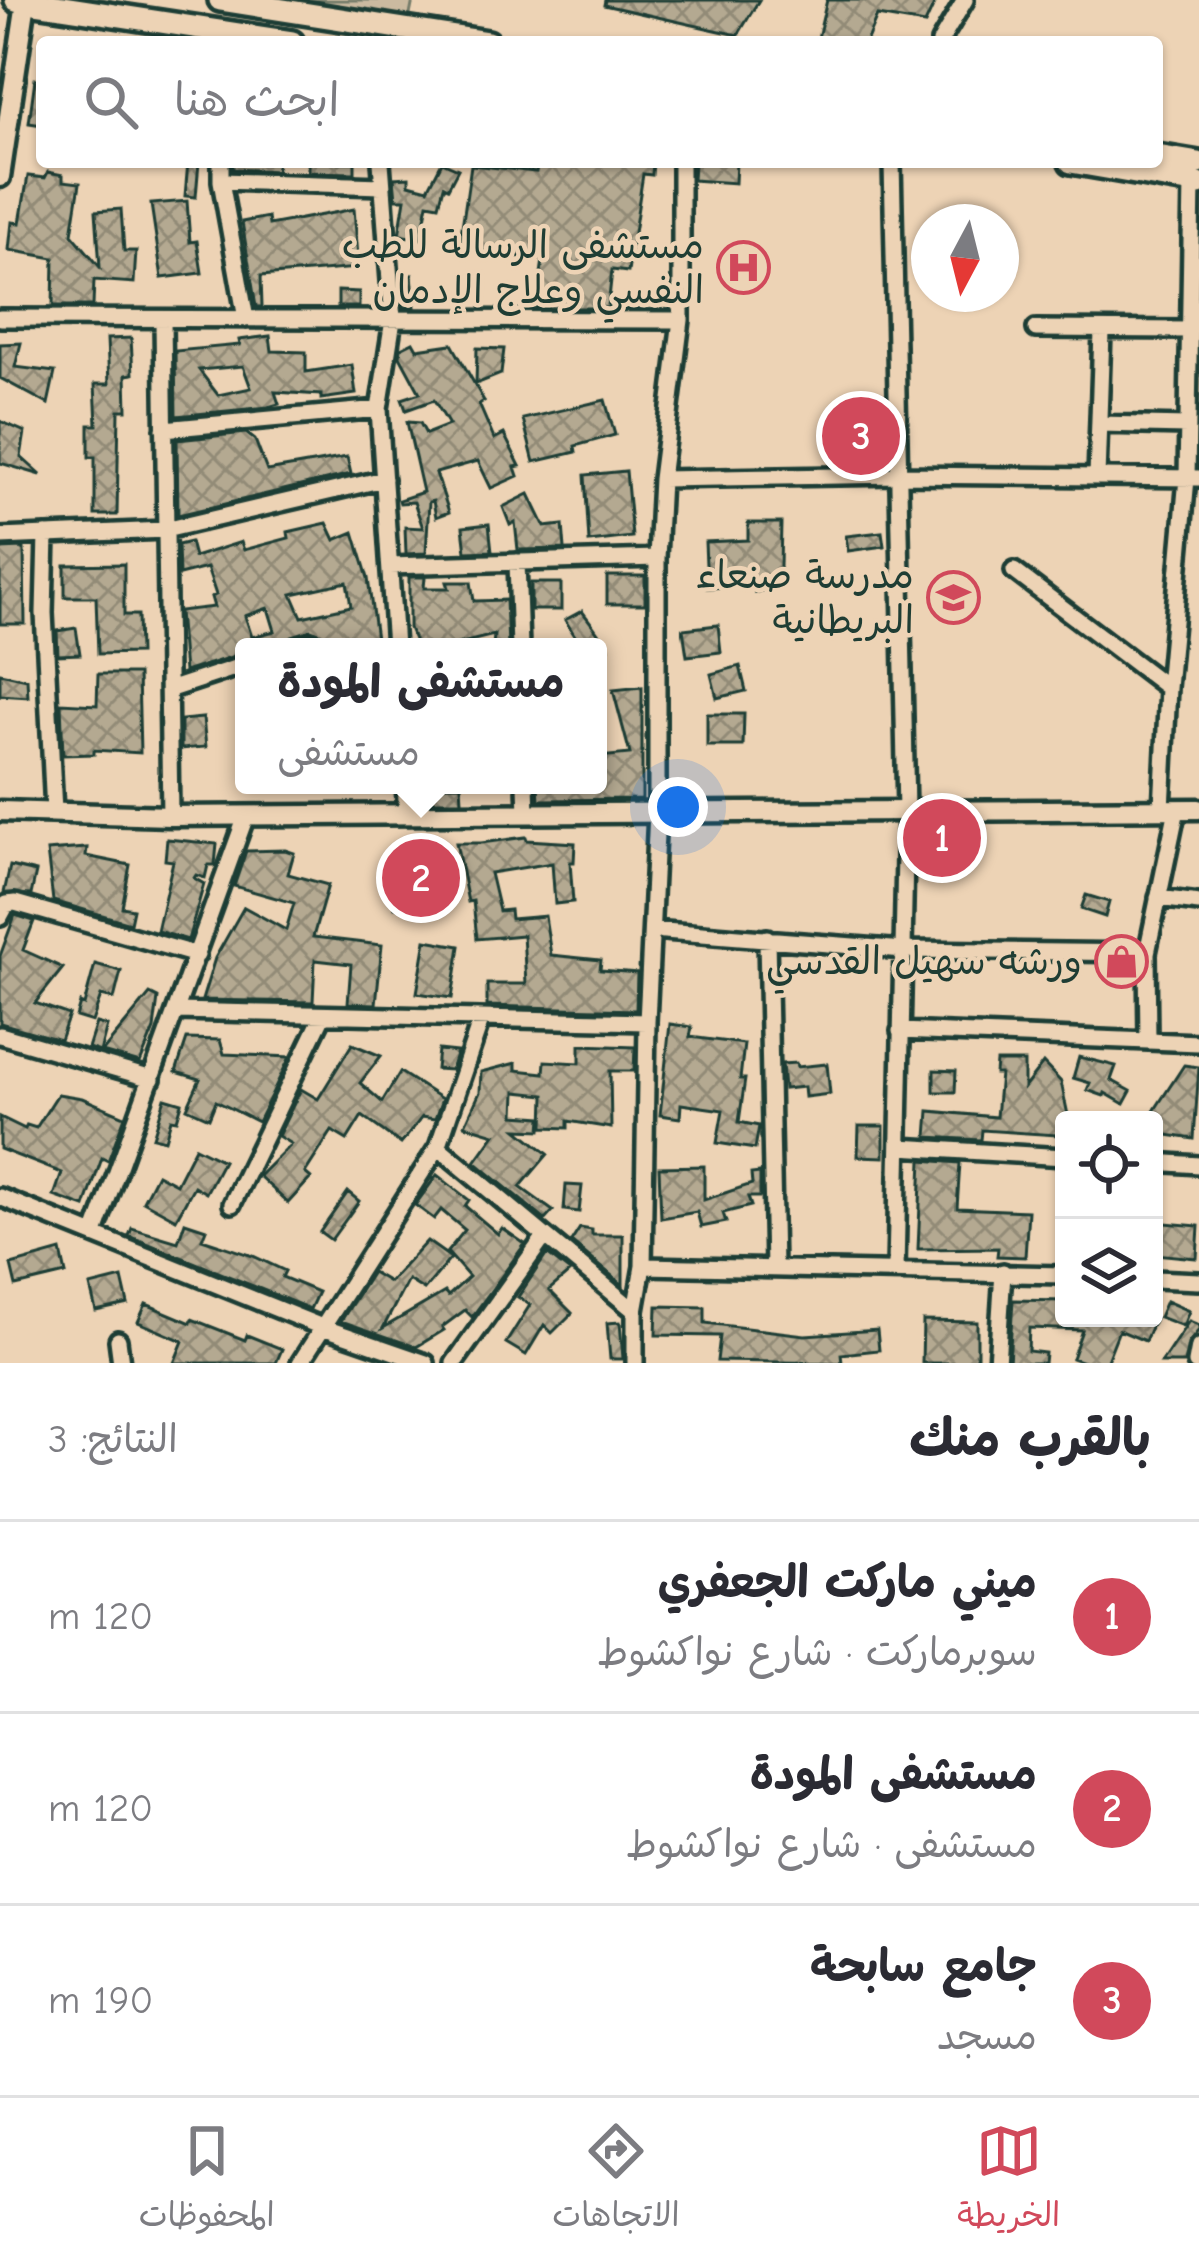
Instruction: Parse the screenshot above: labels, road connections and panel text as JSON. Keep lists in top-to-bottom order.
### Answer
{
  "places": {
    "hospital": ["مستشفى الرسالة للطب النفسي وعلاج الإدمان"],
    "school or university": ["مدرسة صنعاء البريطانية"],
    "shop": ["ورشه سهيل القدسي"]
  },
  "north": "bottom",
  "page": {
    "search": "ابحث هنا",
    "pins": ["3", "1", "2"],
    "popup": ["مستشفى المودة", "مستشفى"],
    "heading": ["بالقرب منك", "النتائج: 3"],
    "list": [
      {
        "mark": "1",
        "name": "ميني ماركت الجعفري",
        "note": "سوبرماركت · شارع نواكشوط",
        "value": "120 m"
      },
      {
        "mark": "2",
        "name": "مستشفى المودة",
        "note": "مستشفى · شارع نواكشوط",
        "value": "120 m"
      },
      {
        "mark": "3",
        "name": "جامع سابحة",
        "note": "مسجد",
        "value": "190 m"
      }
    ],
    "nav": ["الخريطة", "الاتجاهات", "المحفوظات"]
  }
}
